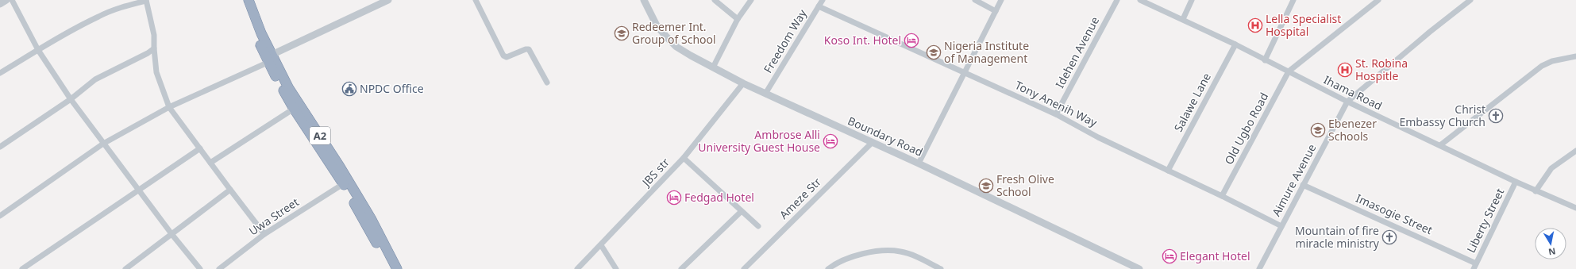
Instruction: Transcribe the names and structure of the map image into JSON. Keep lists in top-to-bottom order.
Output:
{
  "streets": {
    "highway": ["A2"],
    "street": [
      "Freedom Way",
      "Idehen Avenue",
      "Ihama Road",
      "Salawe Lane",
      "Tony Anenih Way",
      "Old Ugbo Road",
      "Boundary Road",
      "JBS str",
      "Aimure Avenue",
      "Ameze Str",
      "Imasogie Street",
      "Uwa Street",
      "Liberty Street"
    ]
  },
  "crossings": [
    ["Freedom Way", "Tony Anenih Way"],
    ["Freedom Way", "Boundary Road"],
    ["Idehen Avenue", "Tony Anenih Way"],
    ["Ihama Road", "Salawe Lane"],
    ["Ihama Road", "Old Ugbo Road"],
    ["Ihama Road", "Aimure Avenue"],
    ["Ihama Road", "Liberty Street"],
    ["Salawe Lane", "Tony Anenih Way"],
    ["Tony Anenih Way", "Old Ugbo Road"],
    ["Tony Anenih Way", "Aimure Avenue"],
    ["A2", "Uwa Street"],
    ["Boundary Road", "JBS str"],
    ["Boundary Road", "Ameze Str"],
    ["Aimure Avenue", "Imasogie Street"],
    ["Imasogie Street", "Liberty Street"]
  ],
  "places": {
    "hospital": ["Lella Specialist Hospital", "St. Robina Hospitle"],
    "school or university": [
      "Redeemer Int. Group of School",
      "Nigeria Institute of Management",
      "Ebenezer Schools",
      "Fresh Olive School"
    ],
    "hotel": [
      "Koso Int. Hotel",
      "Ambrose Alli University Guest House",
      "Fedgad Hotel",
      "Elegant Hotel"
    ],
    "public building": ["NPDC Office"],
    "church": ["Christ Embassy Church", "Mountain of fire miracle ministry"]
  },
  "north": "bottom"
}
